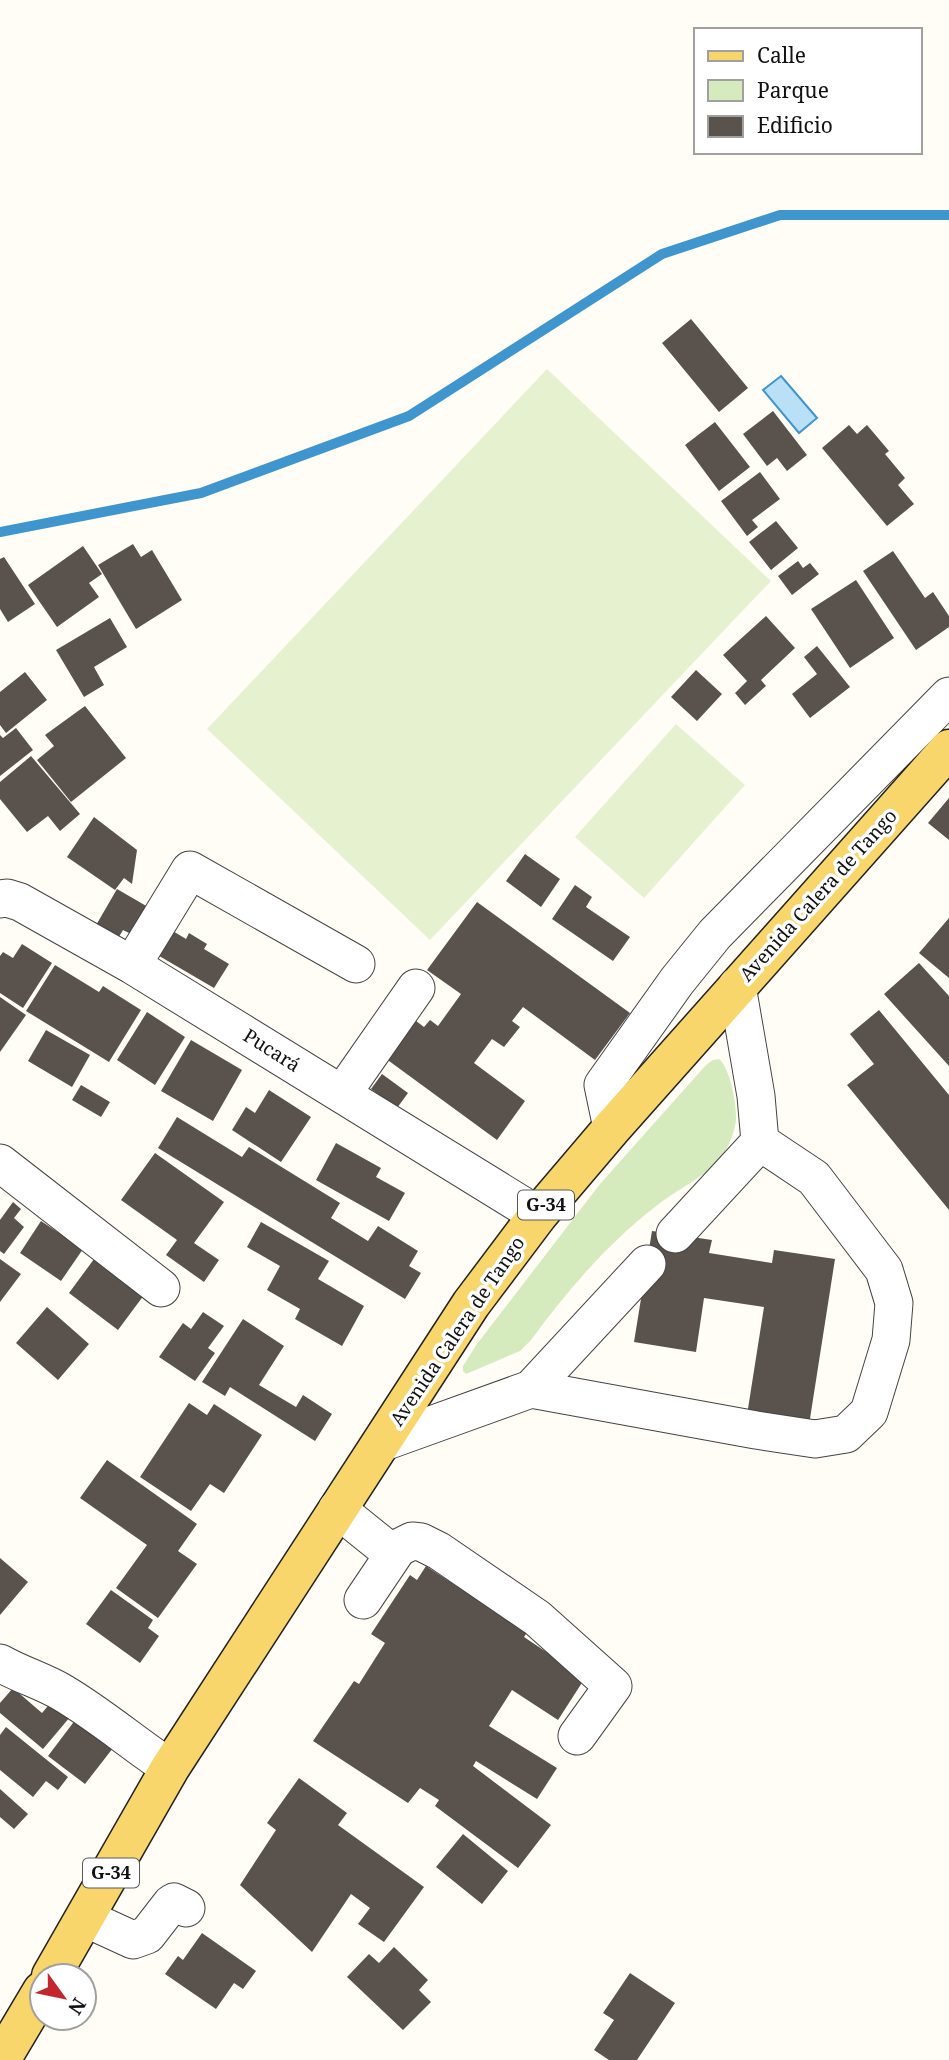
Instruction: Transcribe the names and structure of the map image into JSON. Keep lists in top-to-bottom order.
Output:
{
  "streets": {
    "main road": ["Avenida Calera de Tango", "G-34"],
    "street": ["Pucará"]
  },
  "crossings": [
    ["Avenida Calera de Tango", "Pucará"]
  ],
  "legend": ["Calle", "Parque", "Edificio"],
  "north": "bottom right"
}
